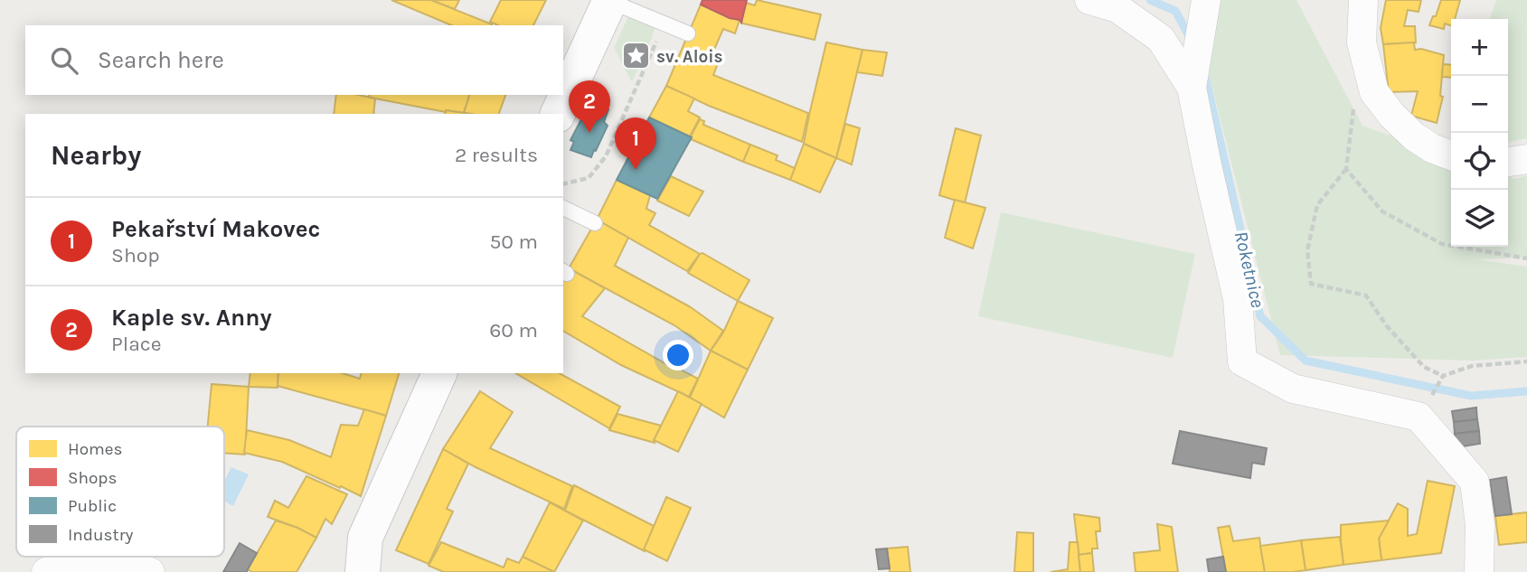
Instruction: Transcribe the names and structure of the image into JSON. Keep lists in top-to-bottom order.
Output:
{
  "water": ["Roketnice"],
  "places": {
    "place": ["sv. Alois"]
  },
  "legend": [
    "Homes",
    "Shops",
    "Public",
    "Industry"
  ],
  "page": {
    "map_buttons": ["+", "−"],
    "search": "Search here",
    "pins": ["2", "1"],
    "heading": ["Nearby", "2 results"],
    "list": [
      {
        "mark": "1",
        "name": "Pekařství Makovec",
        "note": "Shop",
        "value": "50 m"
      },
      {
        "mark": "2",
        "name": "Kaple sv. Anny",
        "note": "Place",
        "value": "60 m"
      }
    ]
  }
}
